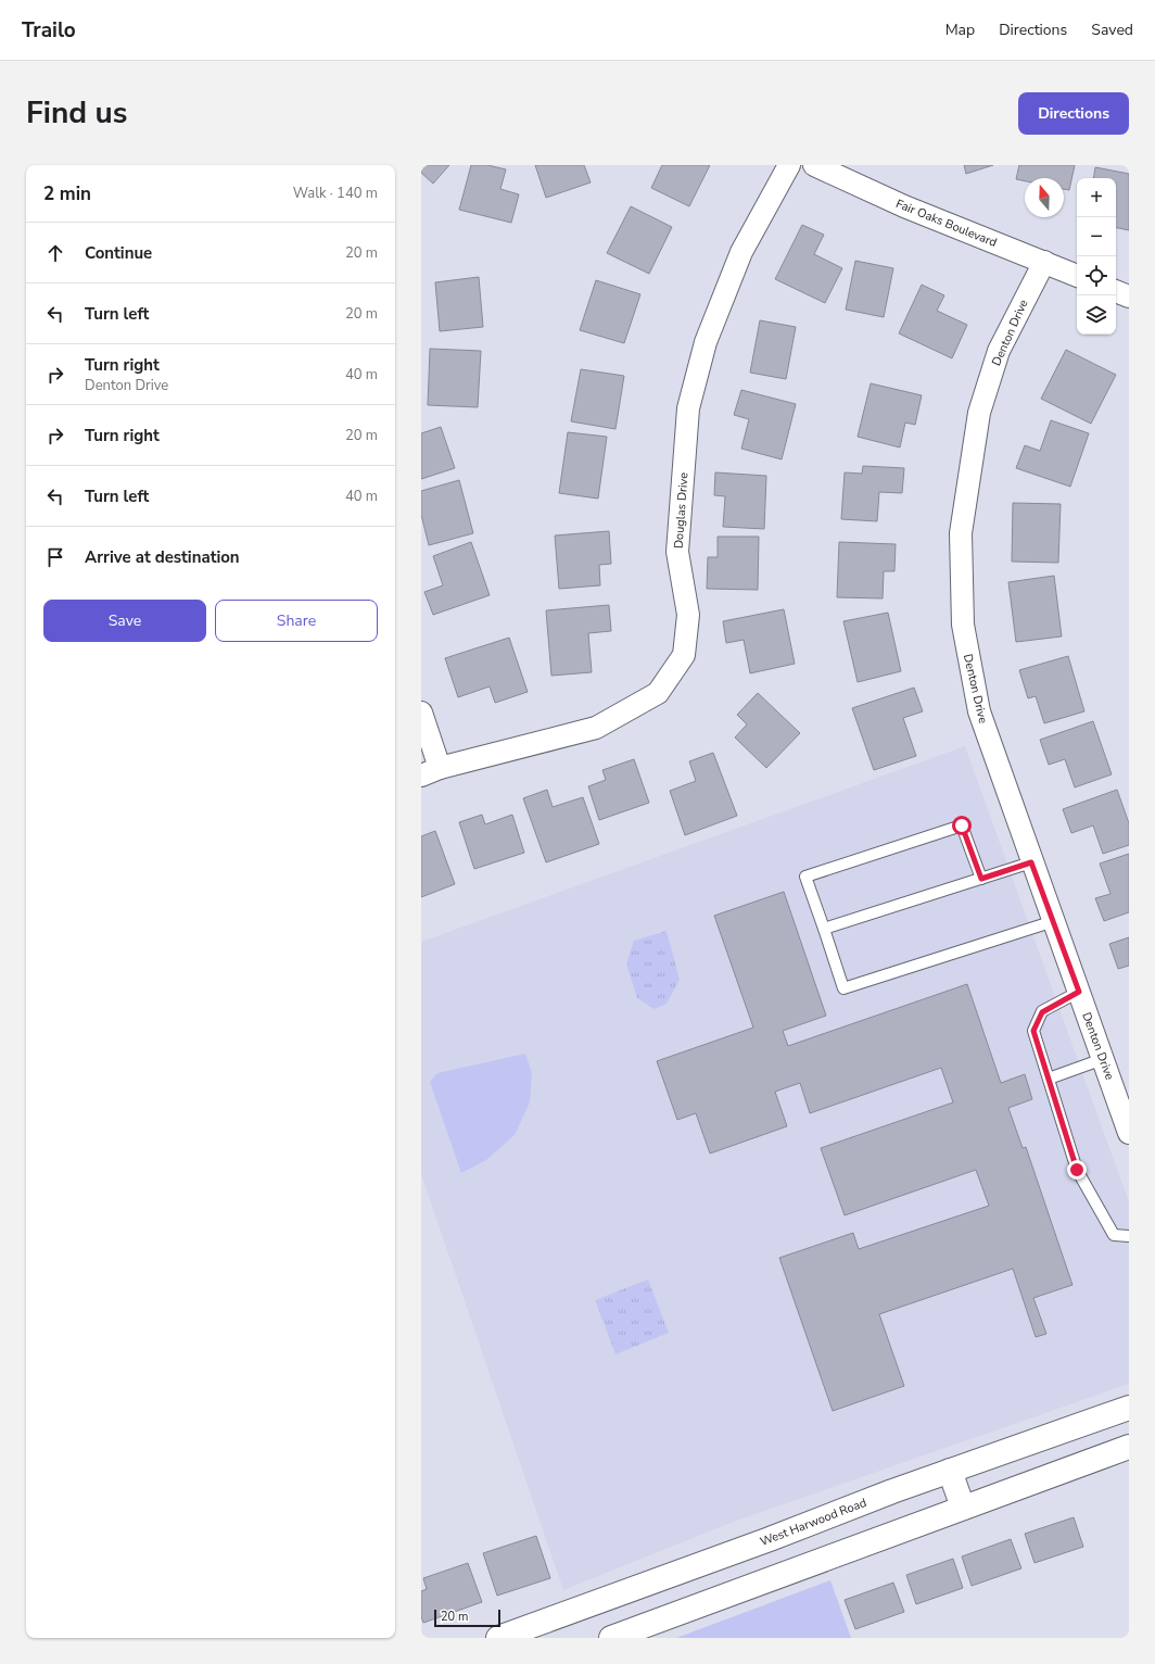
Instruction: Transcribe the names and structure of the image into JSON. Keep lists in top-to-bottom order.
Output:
{
  "streets": {
    "main road": ["West Harwood Road"],
    "street": ["Fair Oaks Boulevard", "Denton Drive", "Douglas Drive"]
  },
  "crossings": [
    ["Fair Oaks Boulevard", "Denton Drive"]
  ],
  "scale_bar": "20 m",
  "north": "top",
  "page": {
    "header": "Trailo",
    "nav": ["Map", "Directions", "Saved"],
    "title": "Find us",
    "buttons": [
      "Directions",
      ["Save", "Share"]
    ],
    "heading": ["2 min", "Walk · 140 m"],
    "map_buttons": ["+", "−"],
    "list": [
      ["Continue", "20 m"],
      ["Turn left", "20 m"],
      ["Turn right", "Denton Drive", "40 m"],
      ["Turn right", "20 m"],
      ["Turn left", "40 m"],
      "Arrive at destination"
    ],
    "scale": "20 m"
  }
}
